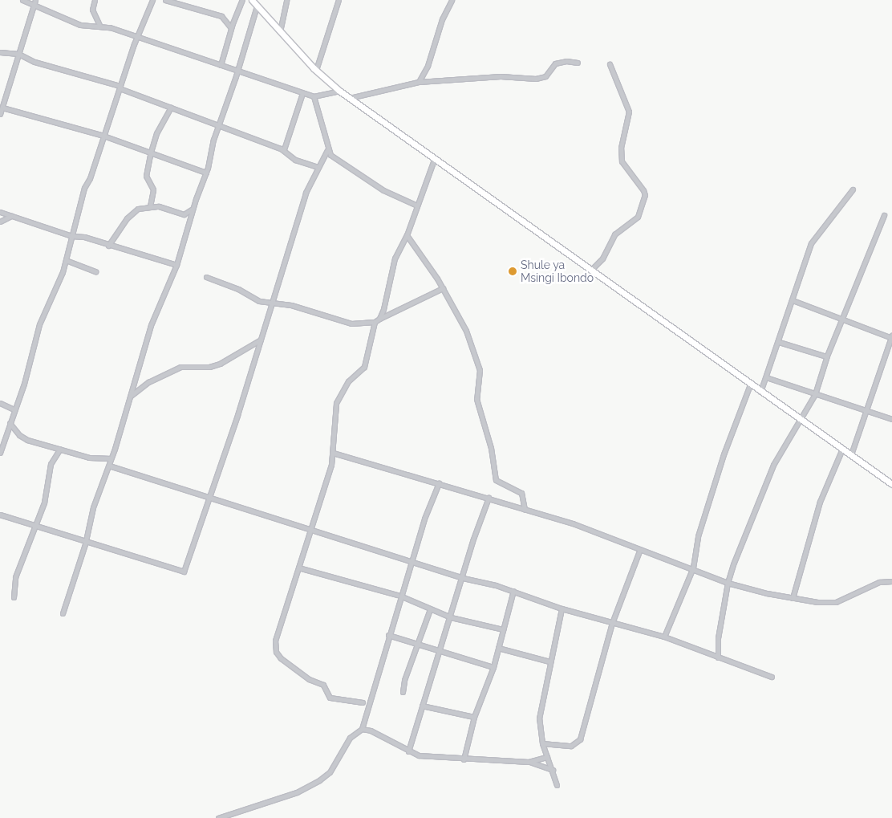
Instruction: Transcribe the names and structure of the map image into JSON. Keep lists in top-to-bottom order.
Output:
{
  "places": ["Shule ya Msingi Ibondo"]
}
